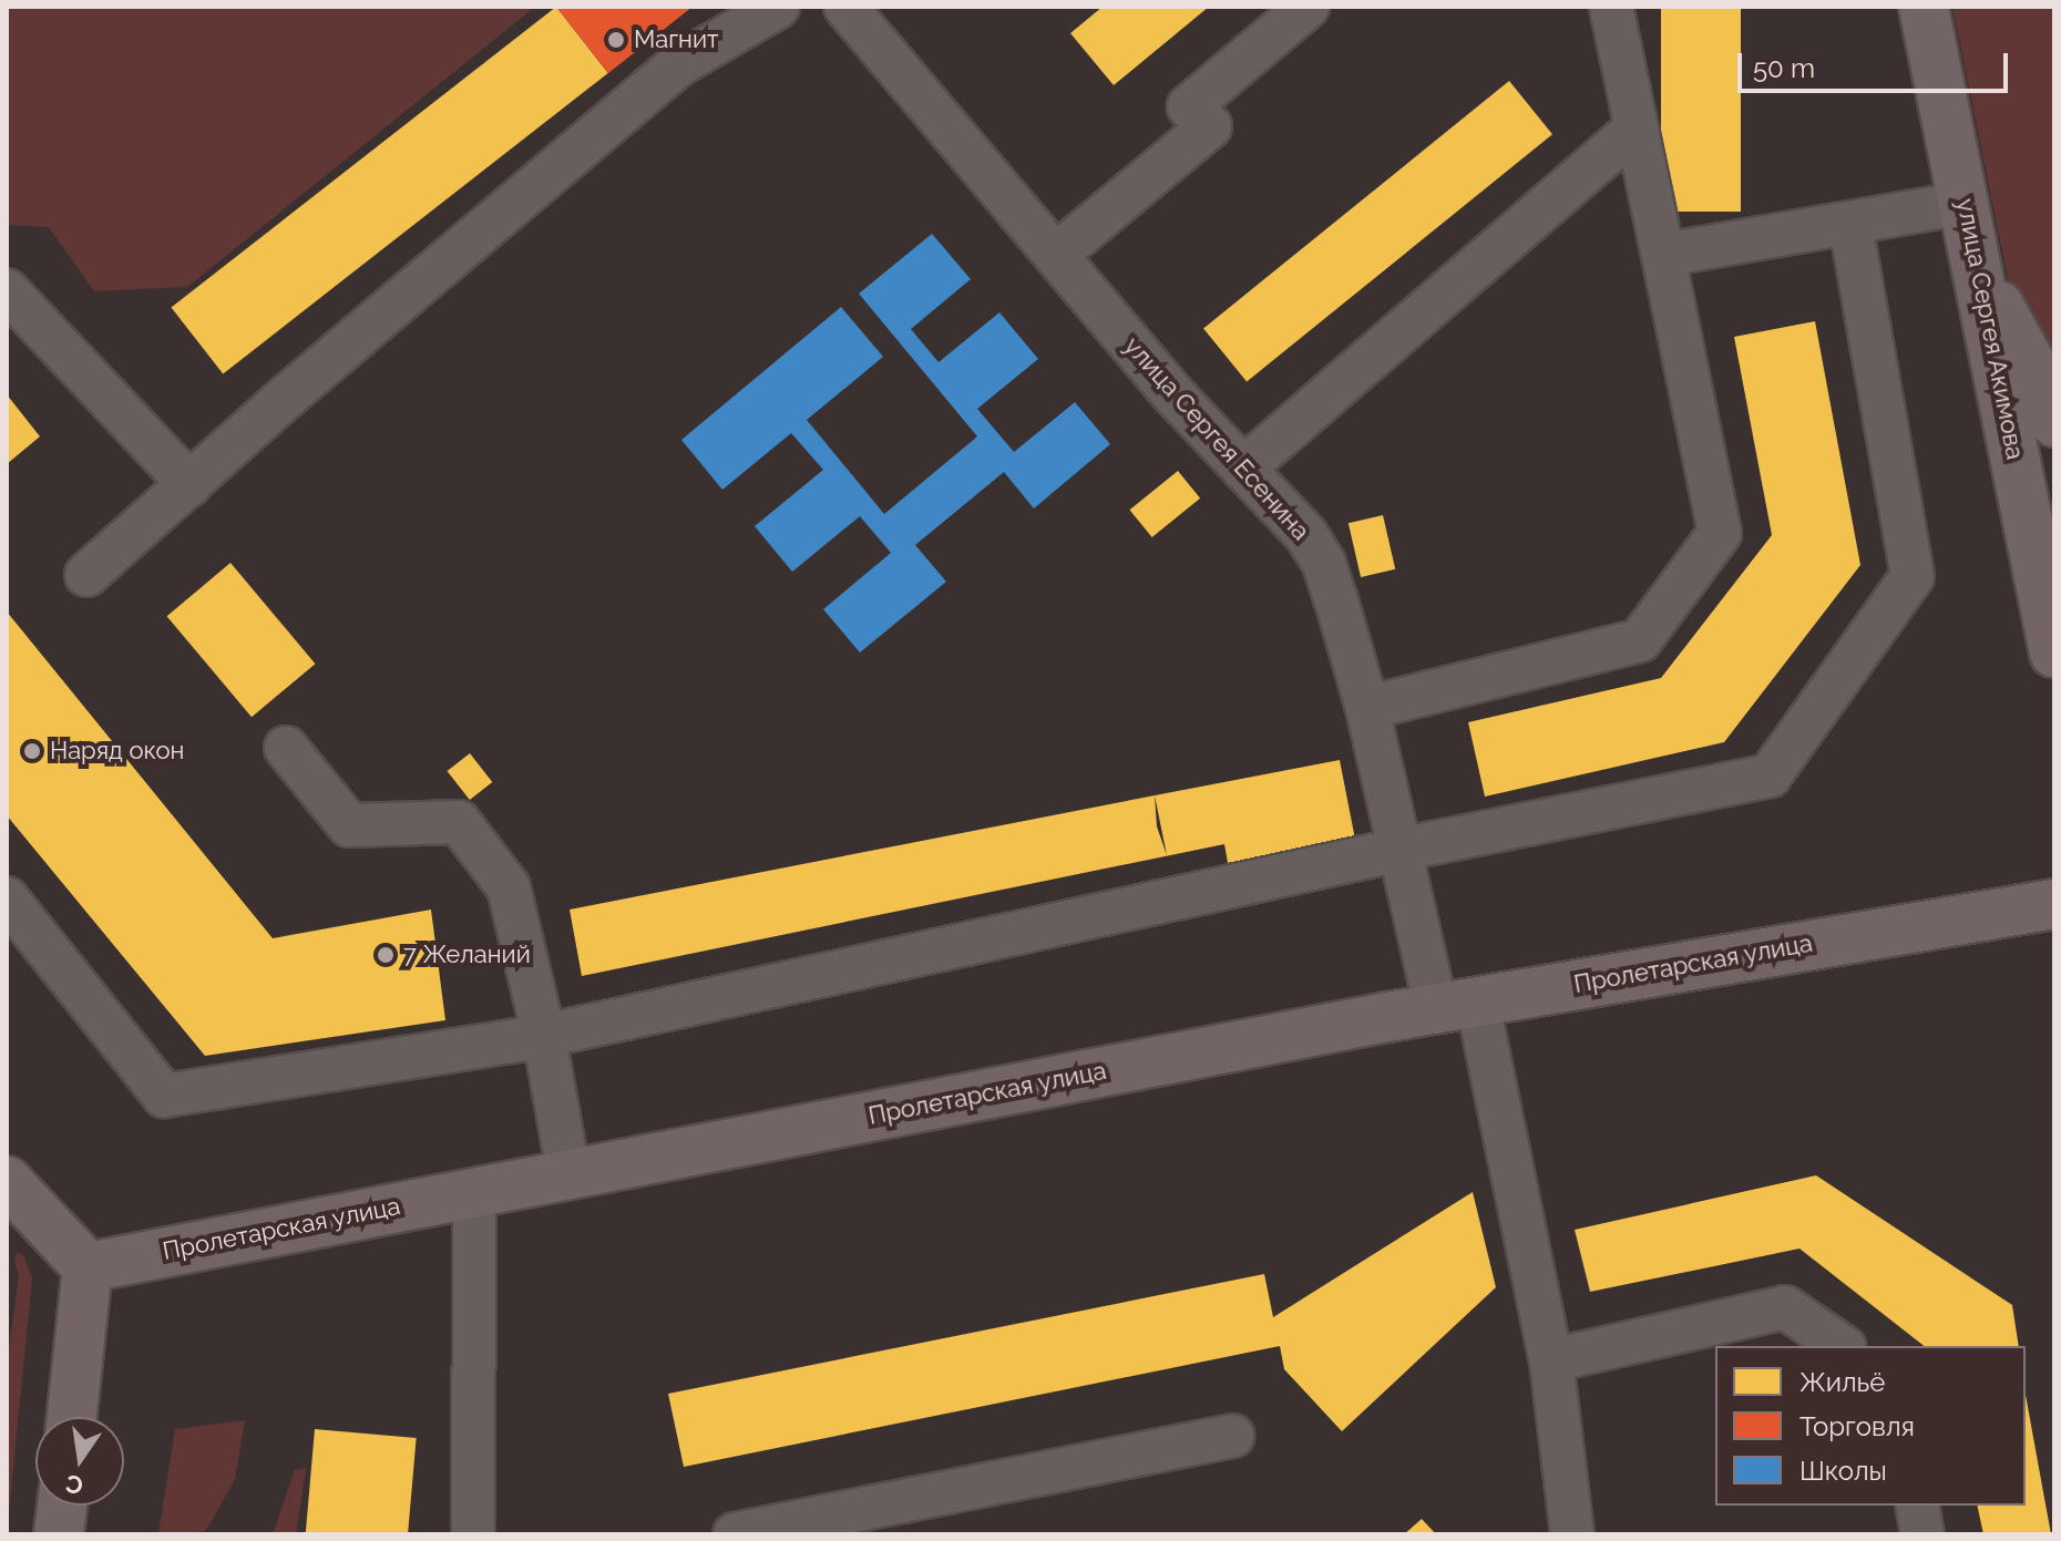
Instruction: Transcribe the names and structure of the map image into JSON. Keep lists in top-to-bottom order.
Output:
{
  "streets": {
    "main road": ["улица Сергея Акимова", "Пролетарская улица"],
    "lane": ["улица Сергея Есенина"]
  },
  "crossings": [
    ["улица Сергея Есенина", "Пролетарская улица"]
  ],
  "places": ["Магнит", "Наряд окон", "7 Желаний"],
  "legend": ["Жильё", "Торговля", "Школы"],
  "scale_bar": "50 m",
  "north": "bottom"
}
